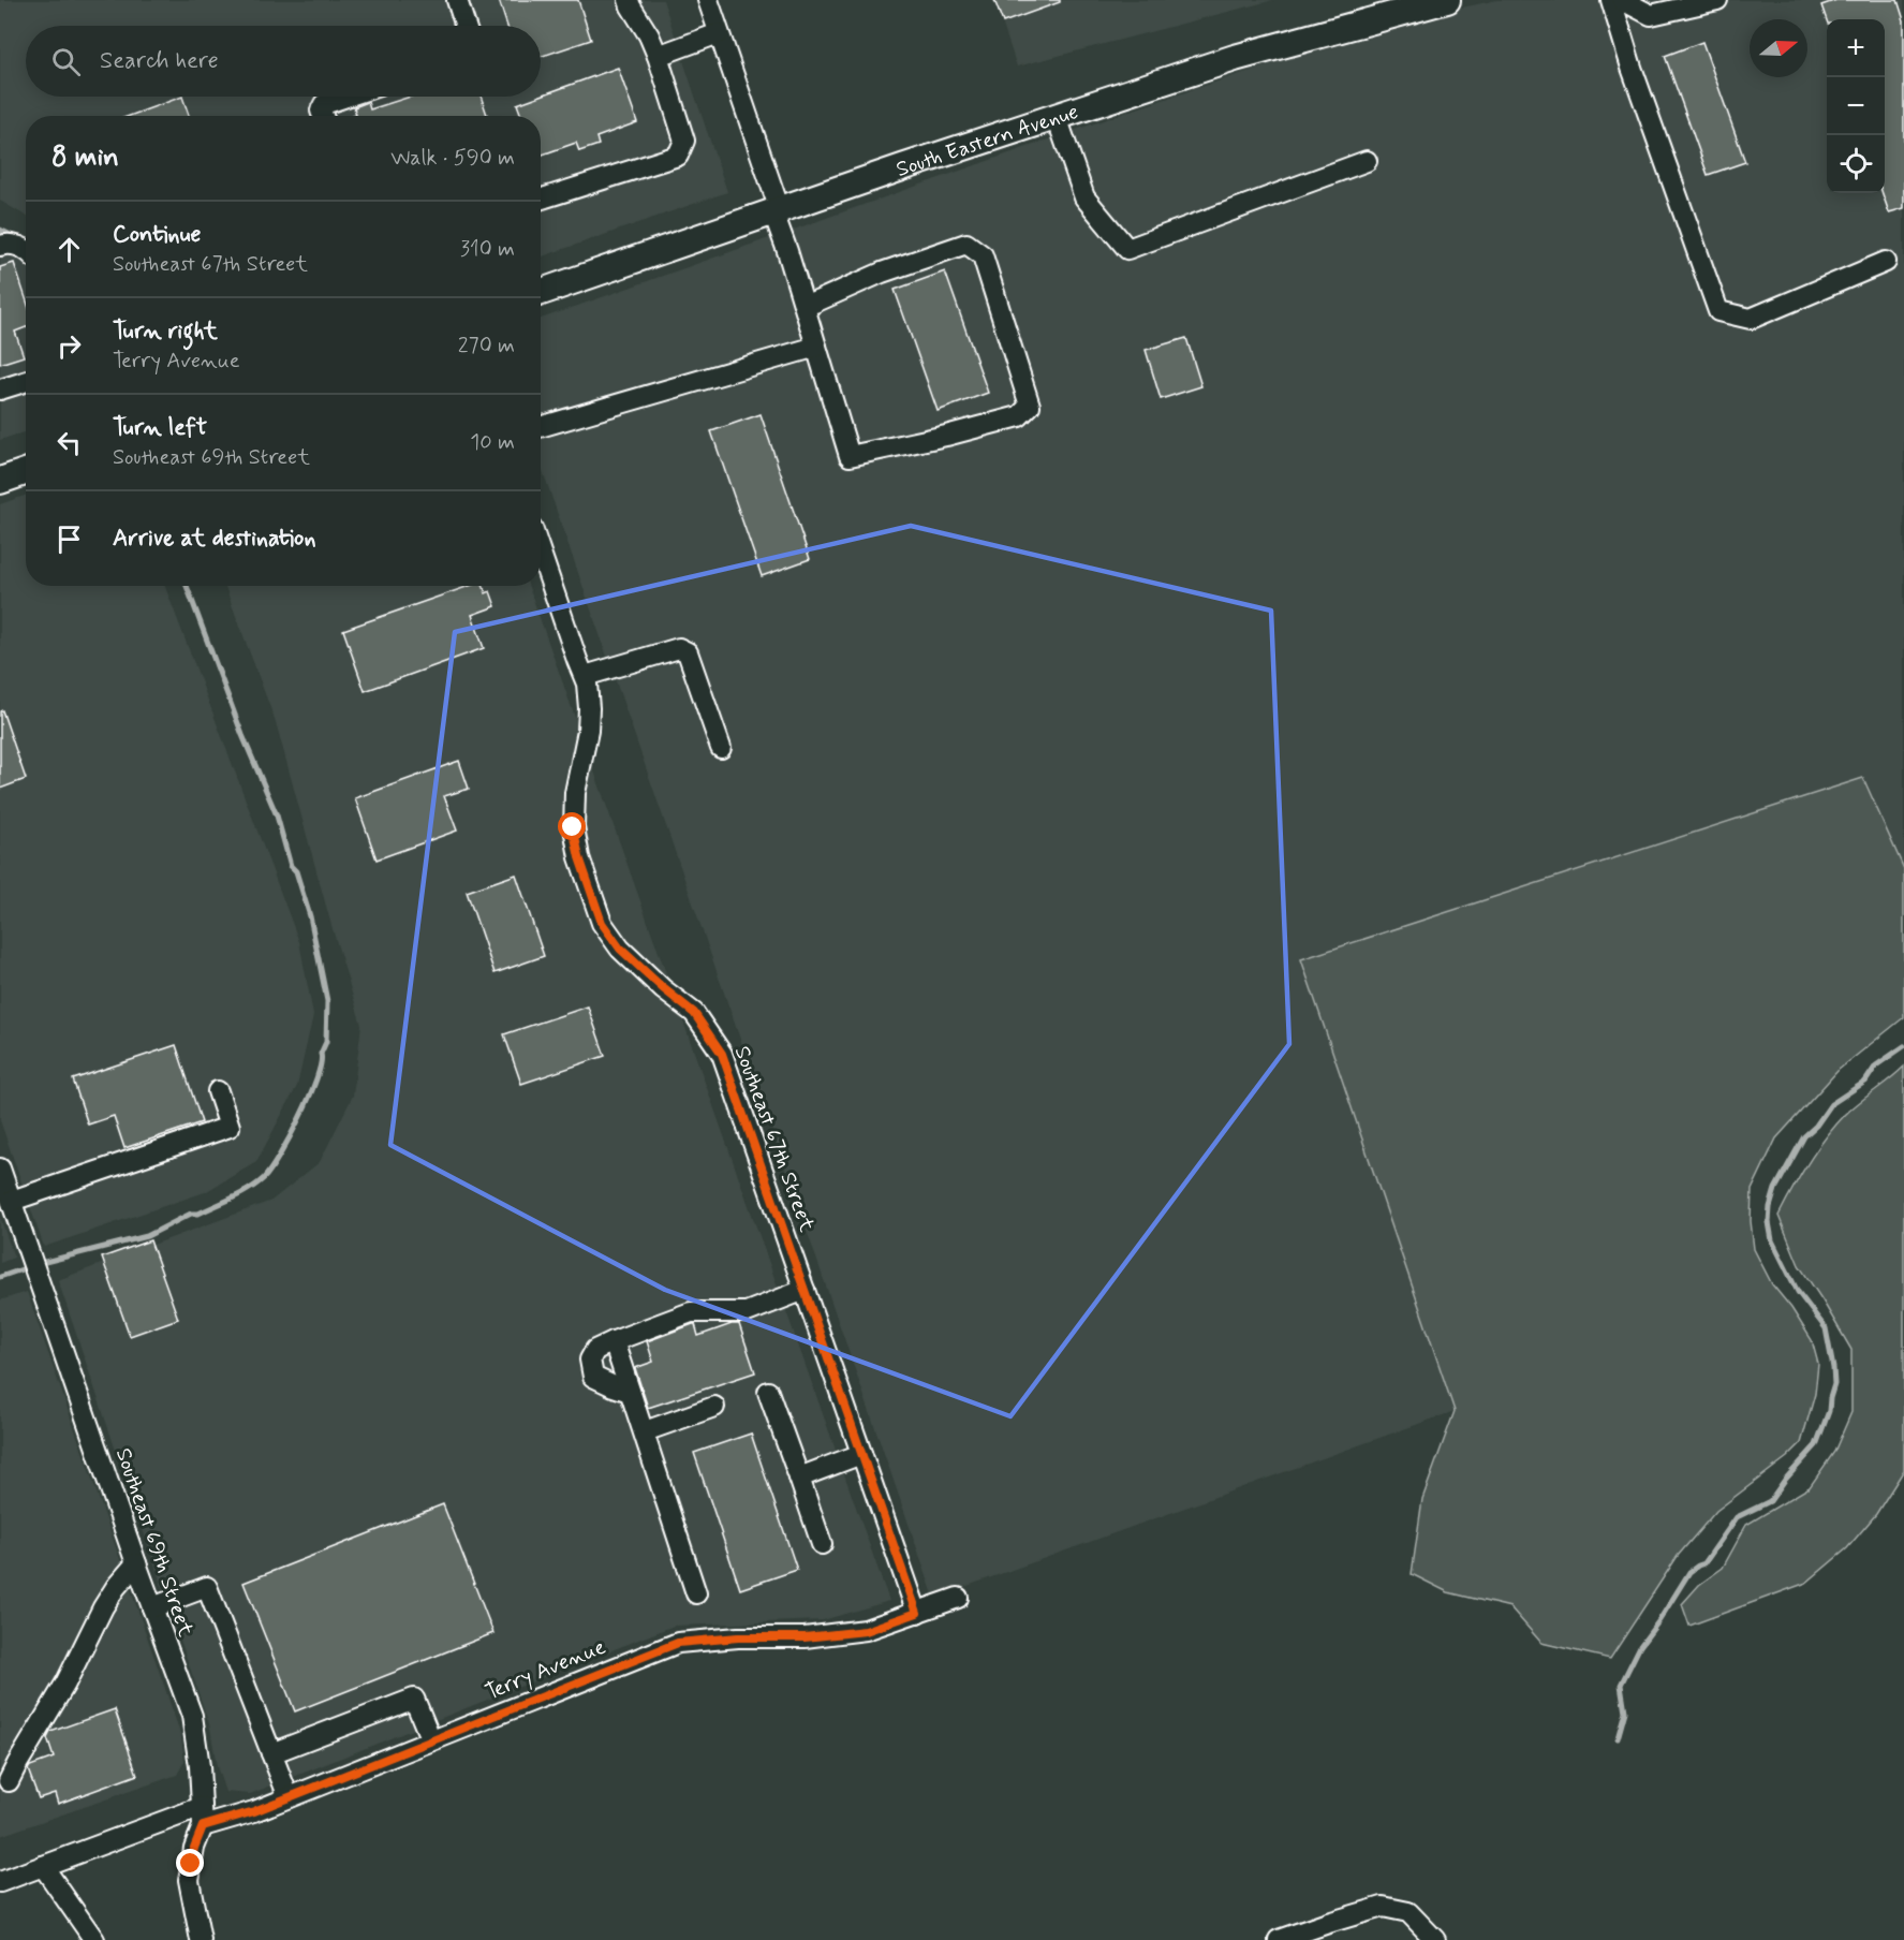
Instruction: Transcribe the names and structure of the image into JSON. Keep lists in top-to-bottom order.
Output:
{
  "streets": {
    "main road": ["South Eastern Avenue"],
    "street": ["Southeast 67th Street", "Southeast 69th Street", "Terry Avenue"]
  },
  "crossings": [
    ["Southeast 67th Street", "Terry Avenue"],
    ["Southeast 69th Street", "Terry Avenue"]
  ],
  "north": "right",
  "page": {
    "map_buttons": ["+", "−"],
    "search": "Search here",
    "heading": ["8 min", "Walk · 590 m"],
    "list": [
      ["Continue", "Southeast 67th Street", "310 m"],
      ["Turn right", "Terry Avenue", "270 m"],
      ["Turn left", "Southeast 69th Street", "10 m"],
      "Arrive at destination"
    ]
  }
}
